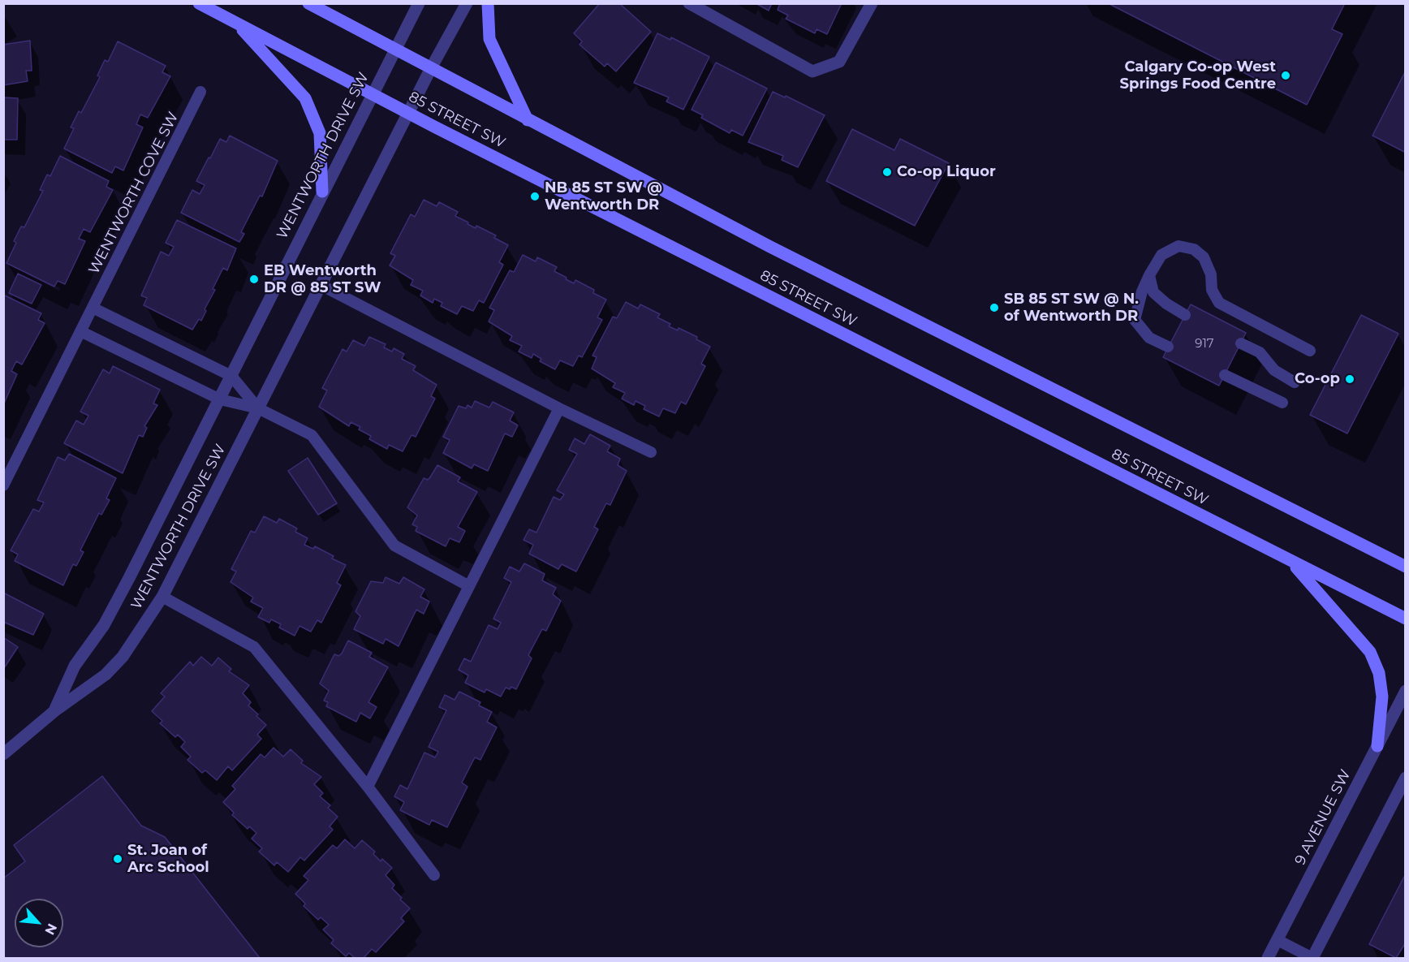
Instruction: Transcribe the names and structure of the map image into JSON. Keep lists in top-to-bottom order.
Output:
{
  "streets": {
    "main road": ["85 STREET SW"],
    "street": ["WENTWORTH DRIVE SW", "9 AVENUE SW"],
    "lane": ["WENTWORTH COVE SW"]
  },
  "crossings": [
    ["85 STREET SW", "WENTWORTH DRIVE SW"]
  ],
  "places": [
    "Calgary Co-op West Springs Food Centre",
    "Co-op Liquor",
    "NB 85 ST SW @ Wentworth DR",
    "EB Wentworth DR @ 85 ST SW",
    "SB 85 ST SW @ N. of Wentworth DR",
    "Co-op",
    "St. Joan of Arc School"
  ],
  "house_numbers": ["917"],
  "north": "bottom right"
}
